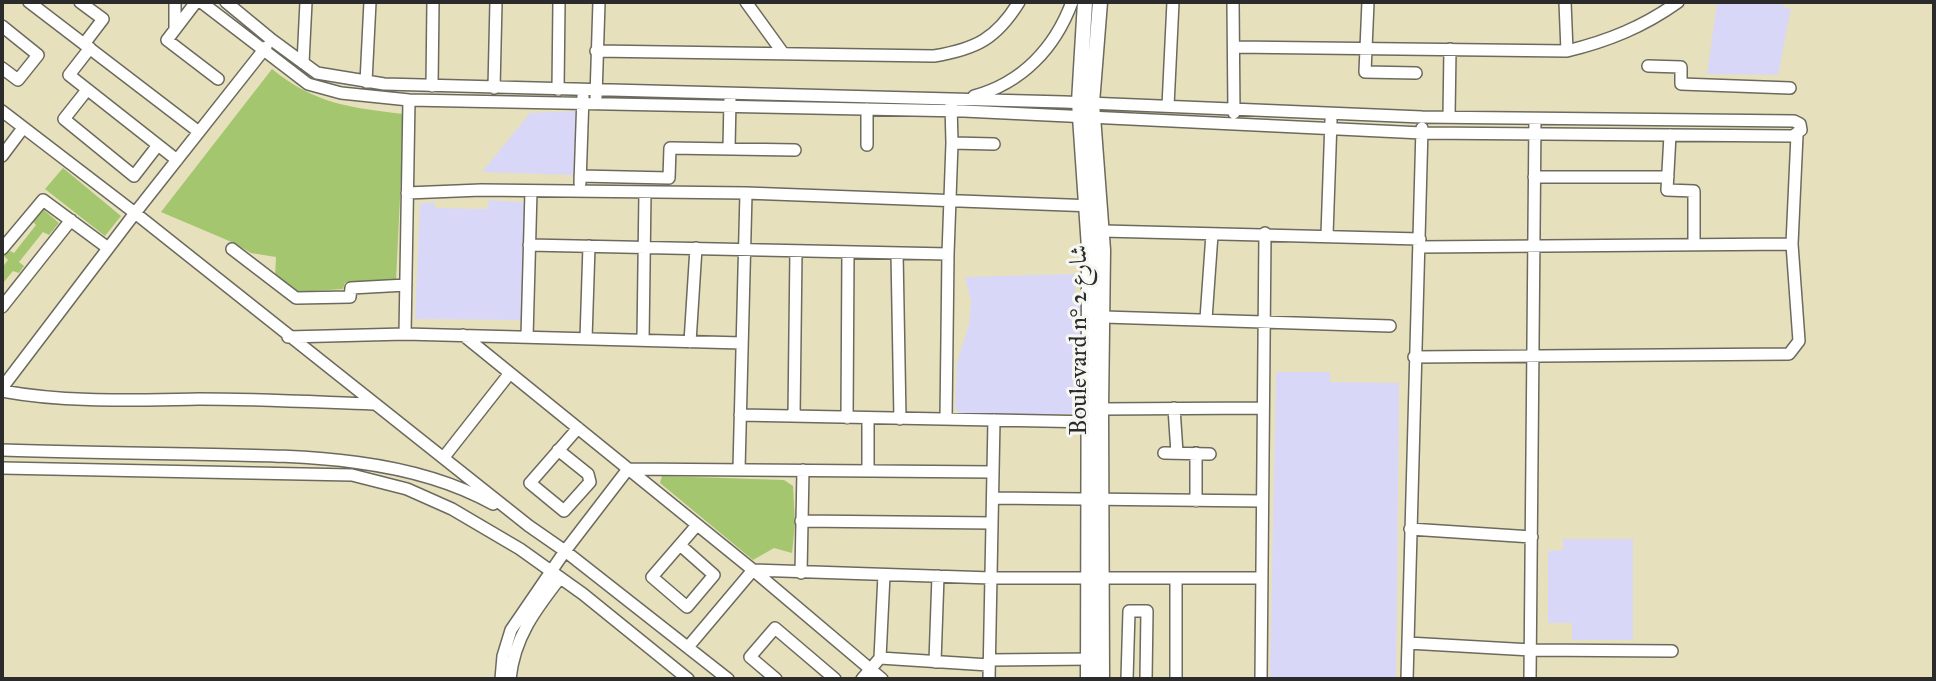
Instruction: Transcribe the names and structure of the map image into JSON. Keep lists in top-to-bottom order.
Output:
{
  "streets": {
    "main road": ["Boulevard n° شارع 2"]
  }
}
